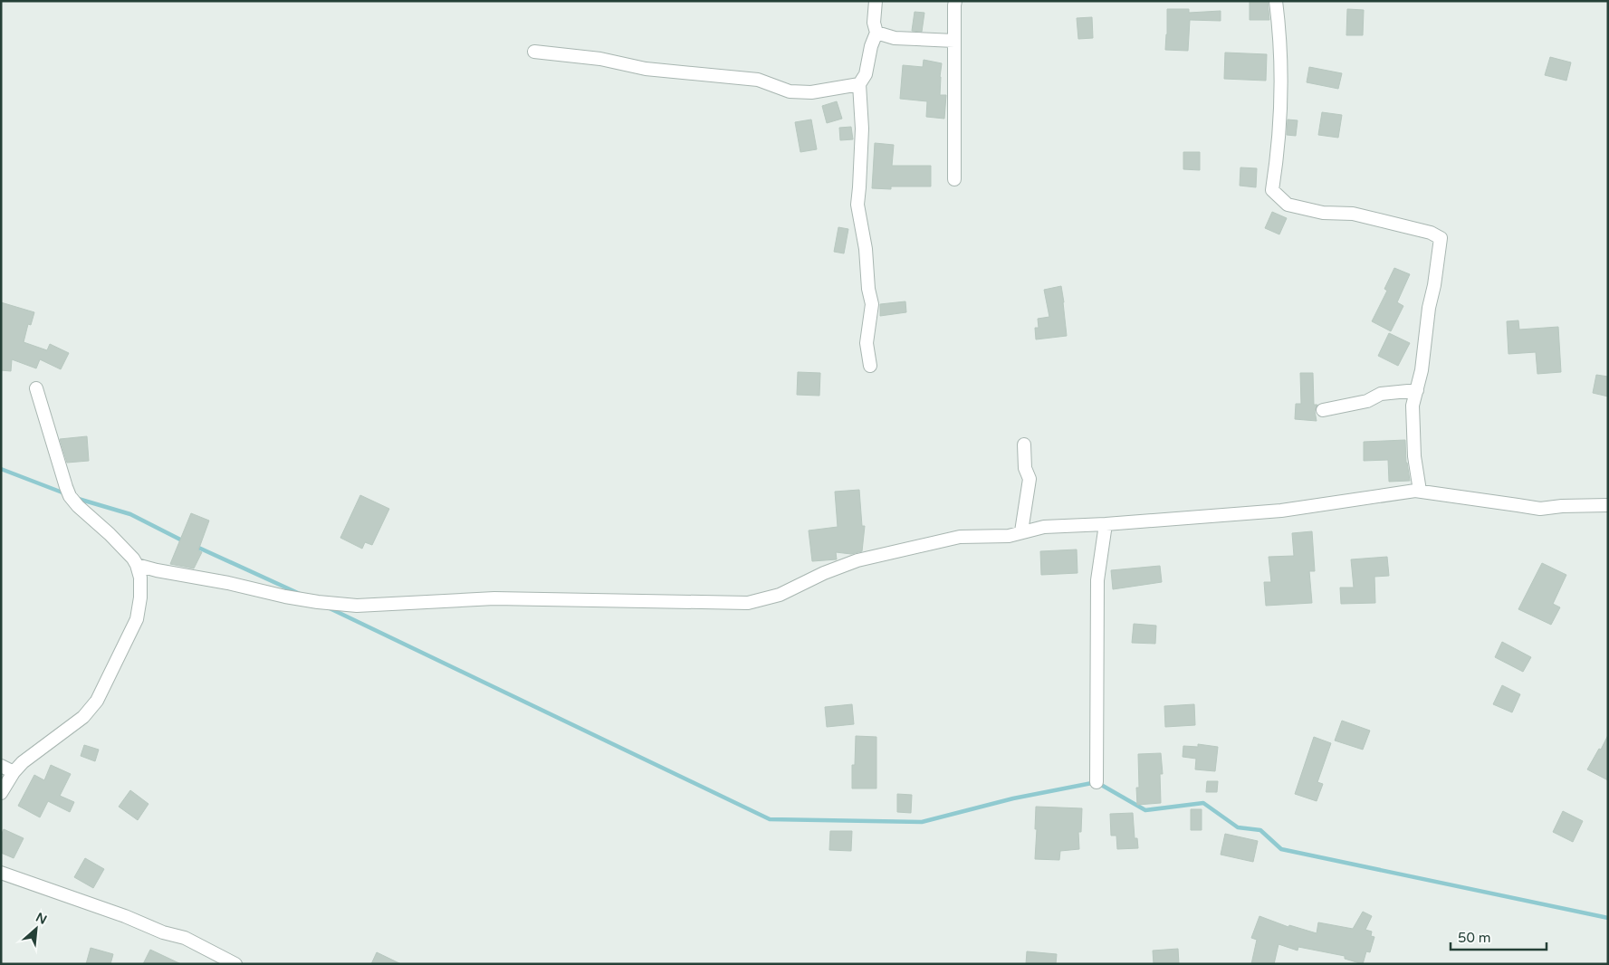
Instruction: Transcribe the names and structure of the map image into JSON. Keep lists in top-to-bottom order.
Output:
{
  "scale_bar": "50 m",
  "north": "top right"
}
